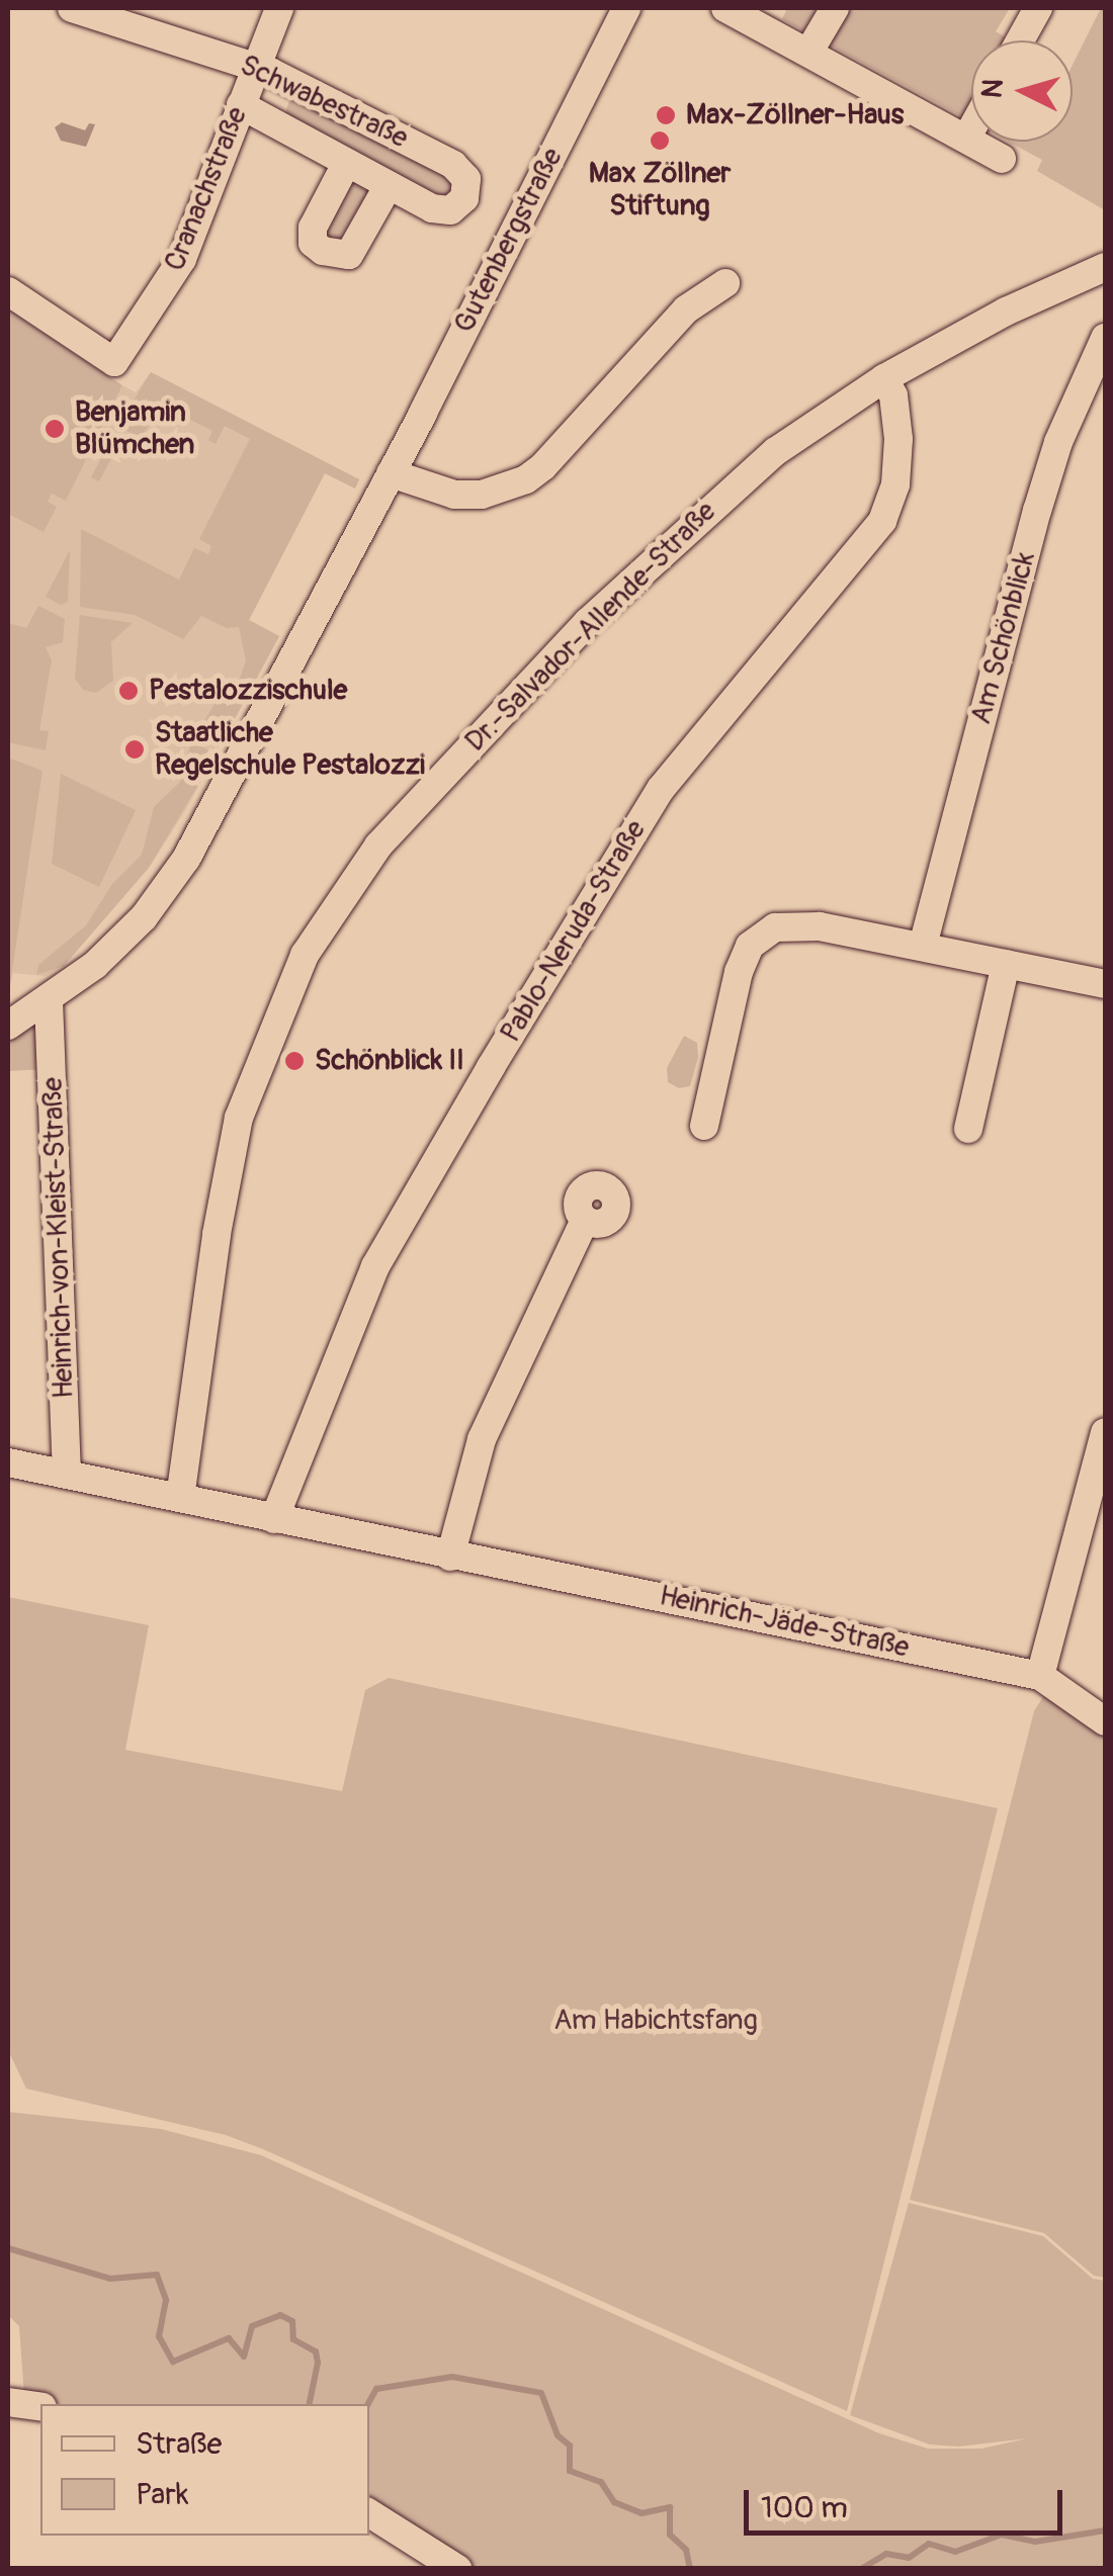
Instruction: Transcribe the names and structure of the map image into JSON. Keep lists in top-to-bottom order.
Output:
{
  "streets": {
    "street": [
      "Schwabestraße",
      "Cranachstraße",
      "Gutenbergstraße",
      "Dr.-Salvador-Allende-Straße",
      "Am Schönblick",
      "Pablo-Neruda-Straße",
      "Heinrich-von-Kleist-Straße",
      "Heinrich-Jäde-Straße"
    ]
  },
  "crossings": [
    ["Schwabestraße", "Cranachstraße"],
    ["Gutenbergstraße", "Heinrich-von-Kleist-Straße"],
    ["Dr.-Salvador-Allende-Straße", "Pablo-Neruda-Straße"],
    ["Dr.-Salvador-Allende-Straße", "Heinrich-Jäde-Straße"],
    ["Pablo-Neruda-Straße", "Heinrich-Jäde-Straße"],
    ["Heinrich-von-Kleist-Straße", "Heinrich-Jäde-Straße"]
  ],
  "parks": ["Am Habichtsfang"],
  "places": [
    "Max-Zöllner-Haus",
    "Max Zöllner Stiftung",
    "Benjamin Blümchen",
    "Pestalozzischule",
    "Staatliche Regelschule Pestalozzi",
    "Schönblick II"
  ],
  "legend": ["Straße", "Park"],
  "scale_bar": "100 m",
  "north": "left"
}
